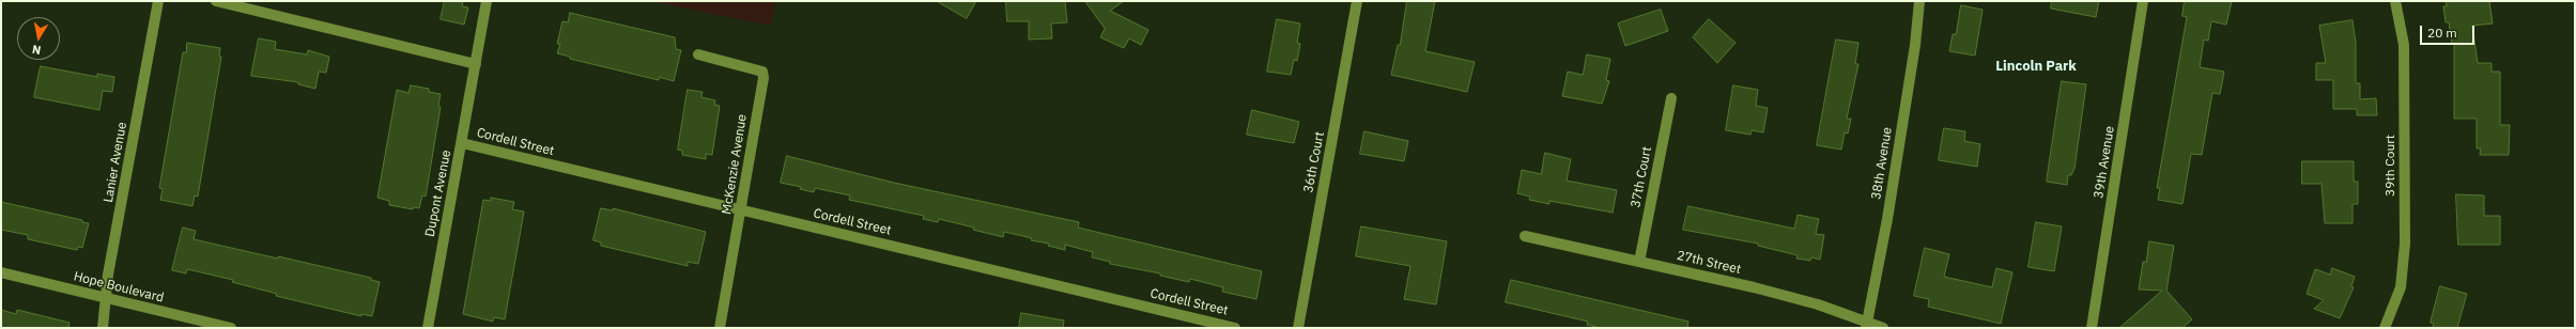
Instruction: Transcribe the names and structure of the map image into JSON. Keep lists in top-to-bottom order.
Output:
{
  "streets": {
    "street": [
      "Cordell Street",
      "Lanier Avenue",
      "36th Court",
      "39th Avenue",
      "38th Avenue",
      "McKenzie Avenue",
      "39th Court",
      "37th Court",
      "Dupont Avenue",
      "27th Street",
      "Hope Boulevard"
    ]
  },
  "crossings": [
    ["Cordell Street", "McKenzie Avenue"],
    ["Cordell Street", "Dupont Avenue"],
    ["Lanier Avenue", "Hope Boulevard"],
    ["38th Avenue", "27th Street"],
    ["37th Court", "27th Street"]
  ],
  "districts": ["Lincoln Park"],
  "scale_bar": "20 m",
  "north": "bottom"
}
